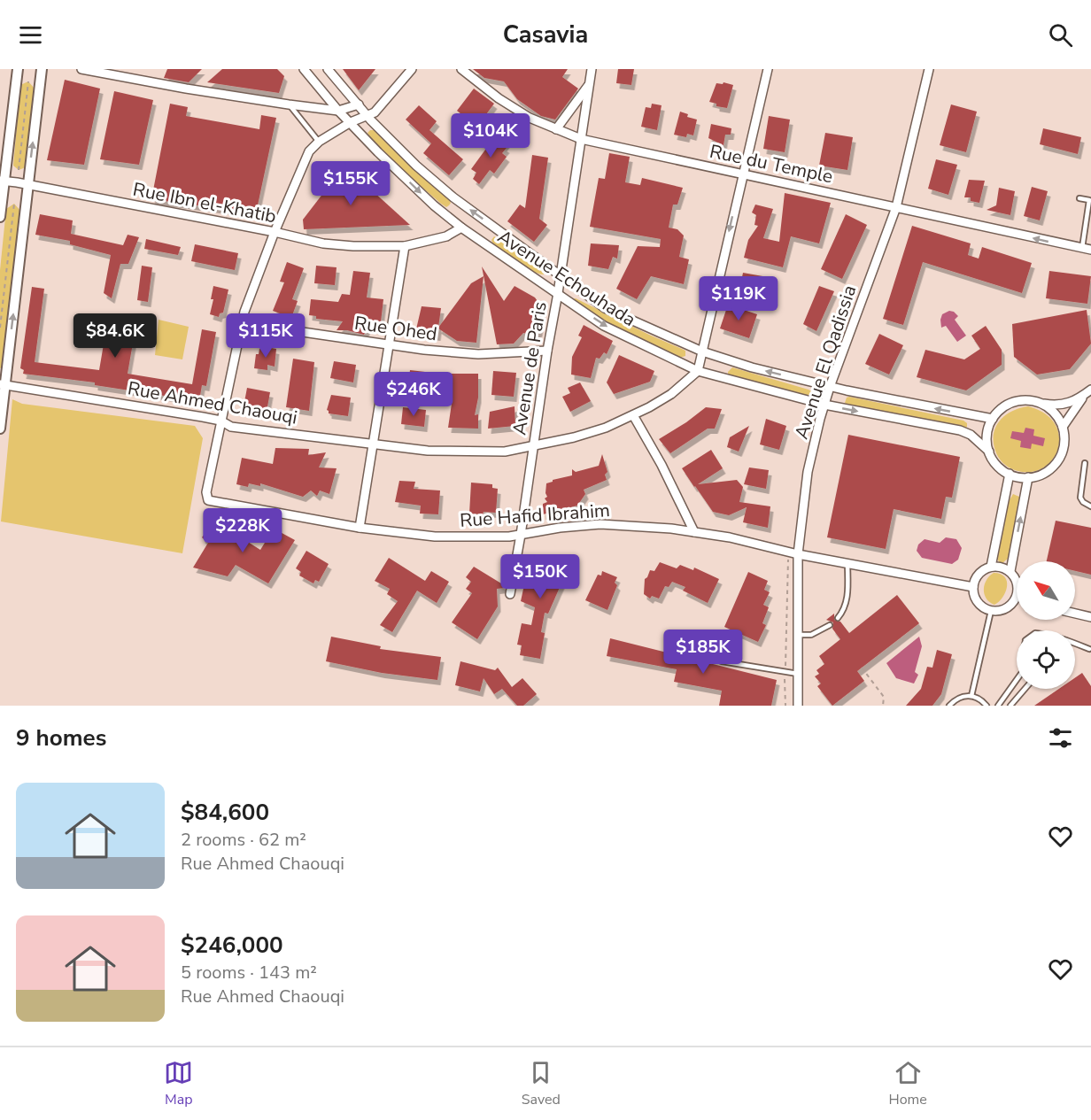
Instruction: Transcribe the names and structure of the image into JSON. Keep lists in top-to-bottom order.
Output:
{
  "streets": {
    "street": [
      "Rue du Temple",
      "Rue Ibn el-Khatib",
      "Avenue Echouhada",
      "Rue Ohed",
      "Avenue El Qadissia",
      "Avenue de Paris",
      "Rue Ahmed Chaouqi",
      "Rue Hafid Ibrahim"
    ]
  },
  "crossings": [
    ["Rue du Temple", "Avenue El Qadissia"],
    ["Rue du Temple", "Avenue de Paris"],
    ["Rue Ibn el-Khatib", "Avenue Echouhada"],
    ["Avenue Echouhada", "Avenue El Qadissia"],
    ["Avenue Echouhada", "Avenue de Paris"],
    ["Avenue Echouhada", "Rue Ahmed Chaouqi"],
    ["Rue Ohed", "Avenue de Paris"],
    ["Avenue El Qadissia", "Rue Hafid Ibrahim"],
    ["Avenue de Paris", "Rue Ahmed Chaouqi"],
    ["Avenue de Paris", "Rue Hafid Ibrahim"],
    ["Rue Ahmed Chaouqi", "Rue Hafid Ibrahim"]
  ],
  "north": "top left",
  "page": {
    "header": "Casavia",
    "price": [
      "$104K",
      "$155K",
      "$119K",
      "$84.6K",
      "$115K",
      "$246K",
      "$228K",
      "$150K",
      "$185K"
    ],
    "heading": "9 homes",
    "list": [
      {
        "name": "$84,600",
        "note": "2 rooms · 62 m² · Rue Ahmed Chaouqi"
      },
      {
        "name": "$246,000",
        "note": "5 rooms · 143 m² · Rue Ahmed Chaouqi"
      }
    ],
    "tabs": ["Map", "Saved", "Home"]
  }
}
